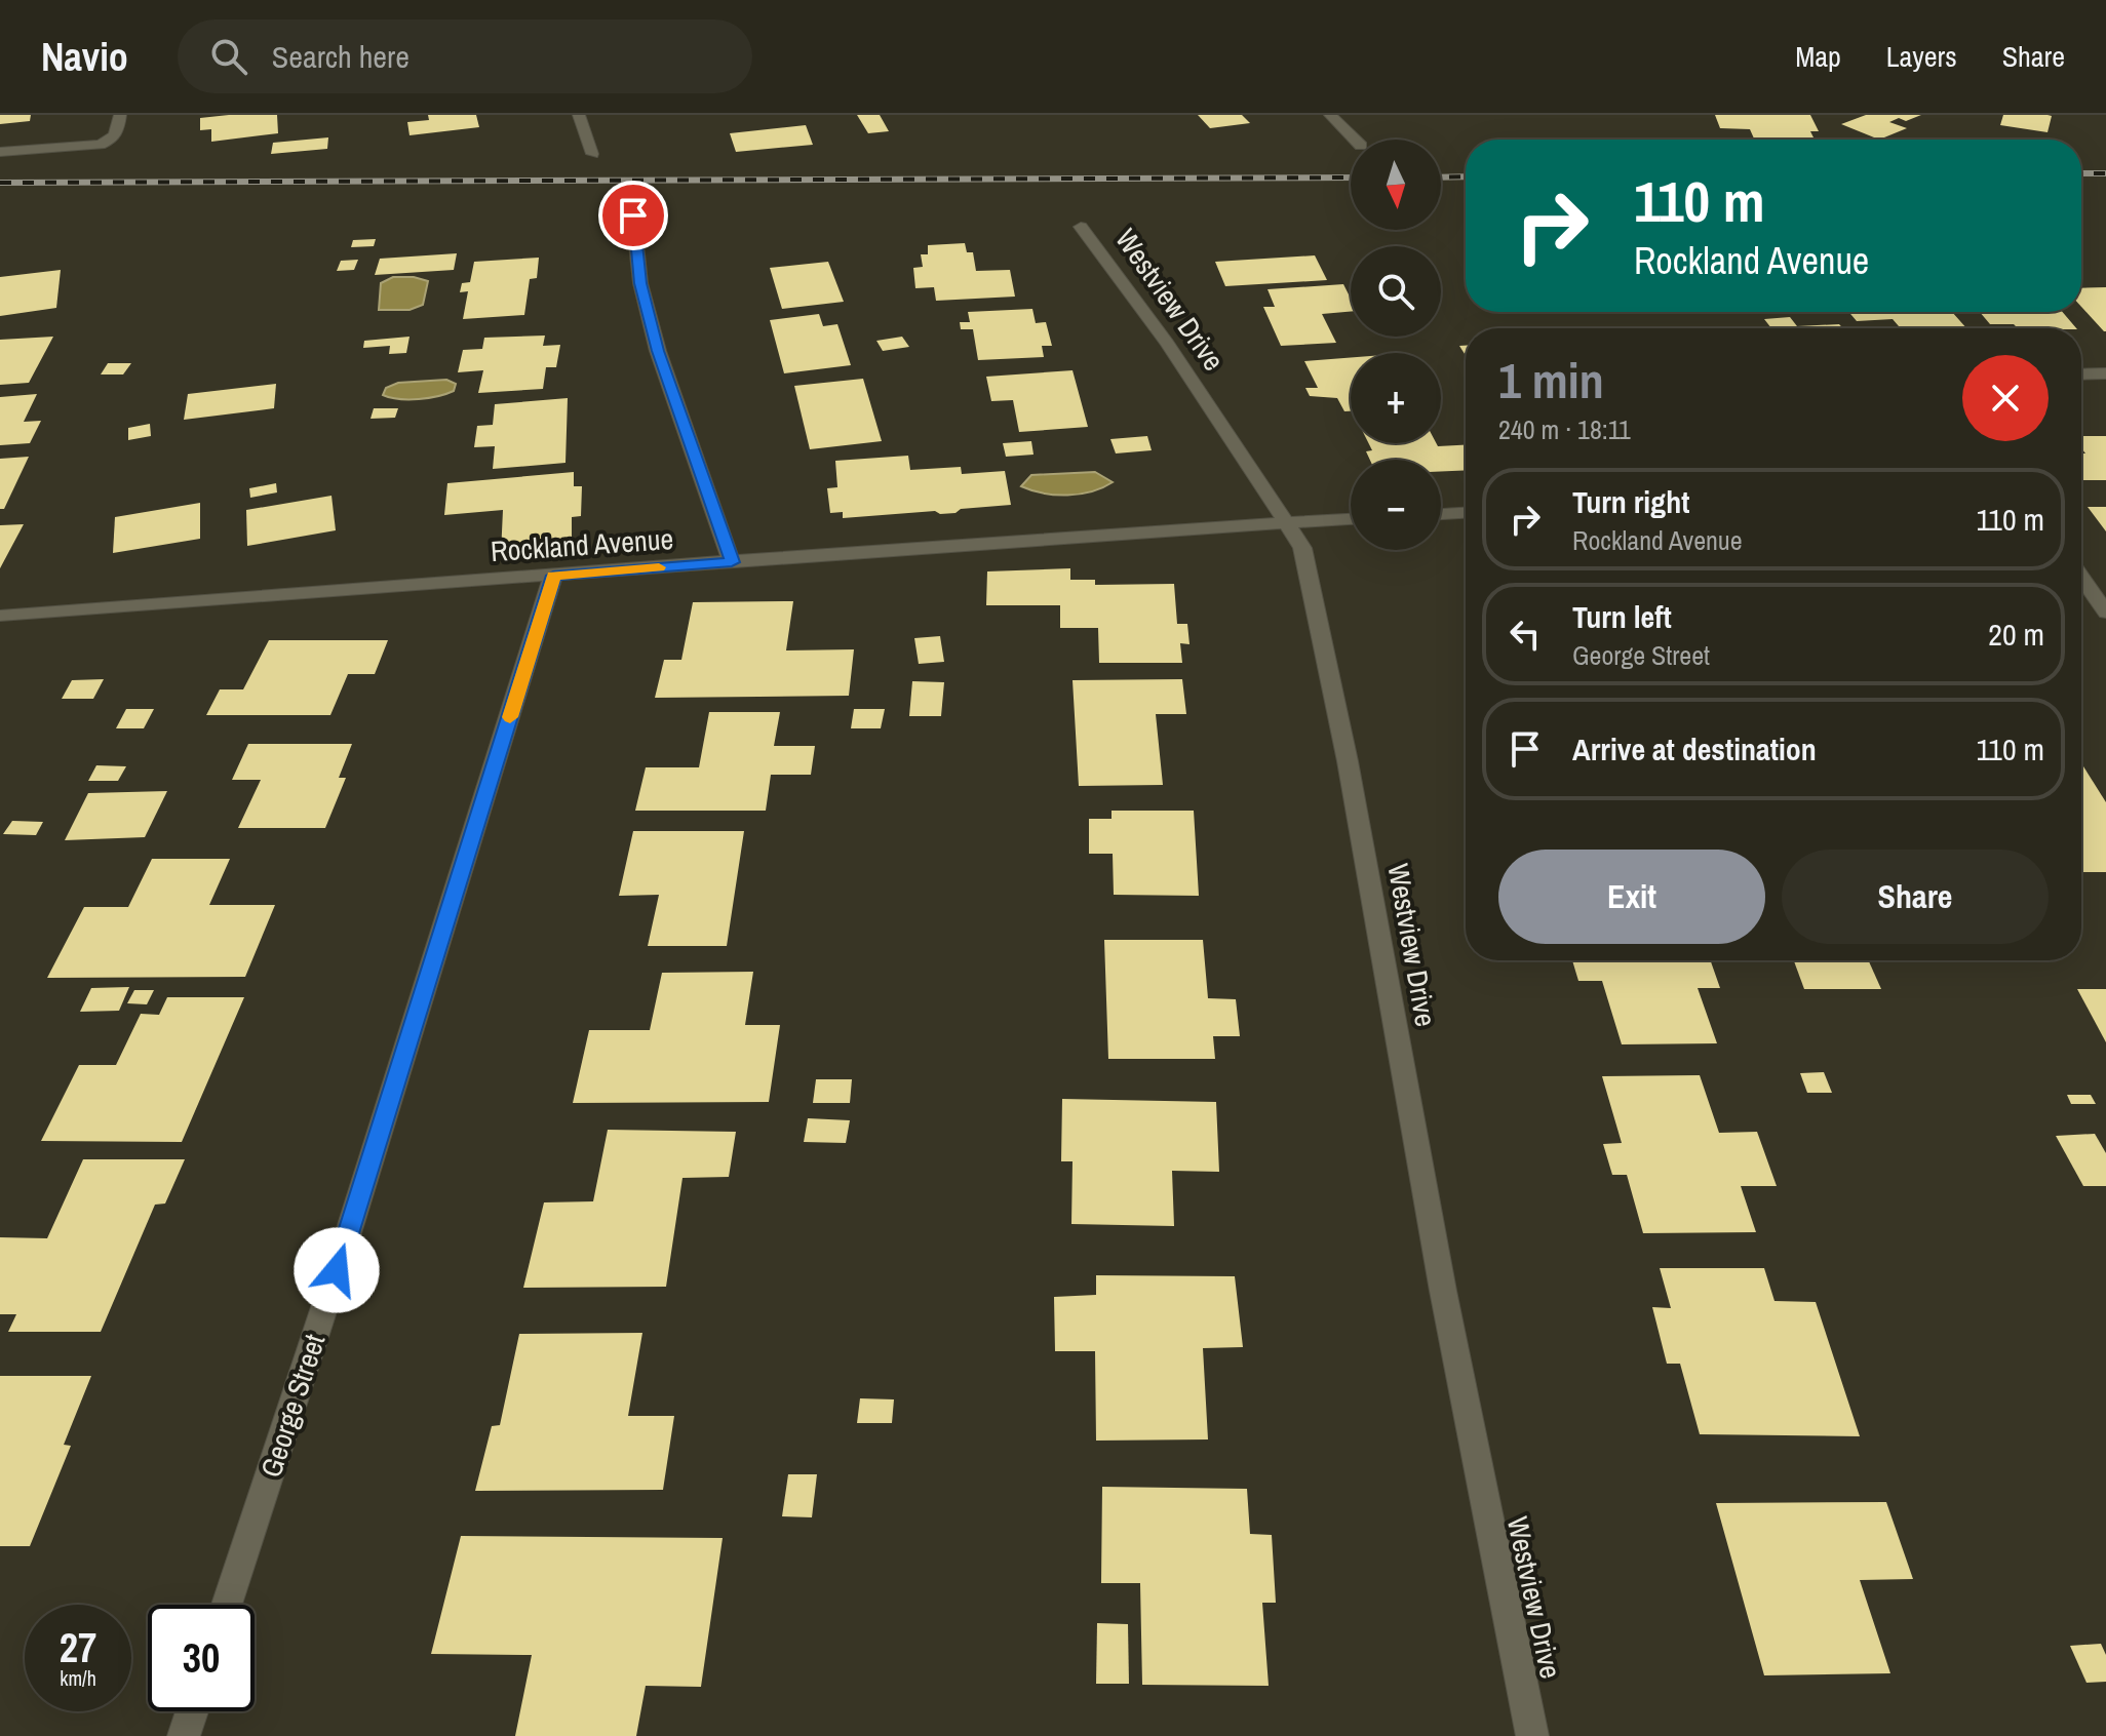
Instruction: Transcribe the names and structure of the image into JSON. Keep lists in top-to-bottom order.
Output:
{
  "streets": {
    "street": ["Westview Drive", "Rockland Avenue", "George Street"]
  },
  "crossings": [
    ["Westview Drive", "Rockland Avenue"],
    ["Rockland Avenue", "George Street"]
  ],
  "north": "bottom",
  "page": {
    "header": "Navio",
    "search": "Search here",
    "nav": ["Map", "Layers", "Share"],
    "map_buttons": ["+", "−"],
    "turn": ["110 m", "Rockland Avenue"],
    "heading": ["1 min", "240 m · 18:11"],
    "list": [
      {
        "name": "Turn right",
        "note": "Rockland Avenue",
        "value": "110 m"
      },
      {
        "name": "Turn left",
        "note": "George Street",
        "value": "20 m"
      },
      {
        "name": "Arrive at destination",
        "value": "110 m"
      }
    ],
    "buttons": ["Exit", "Share"],
    "speed": "27 km/h",
    "limit": "30"
  }
}
